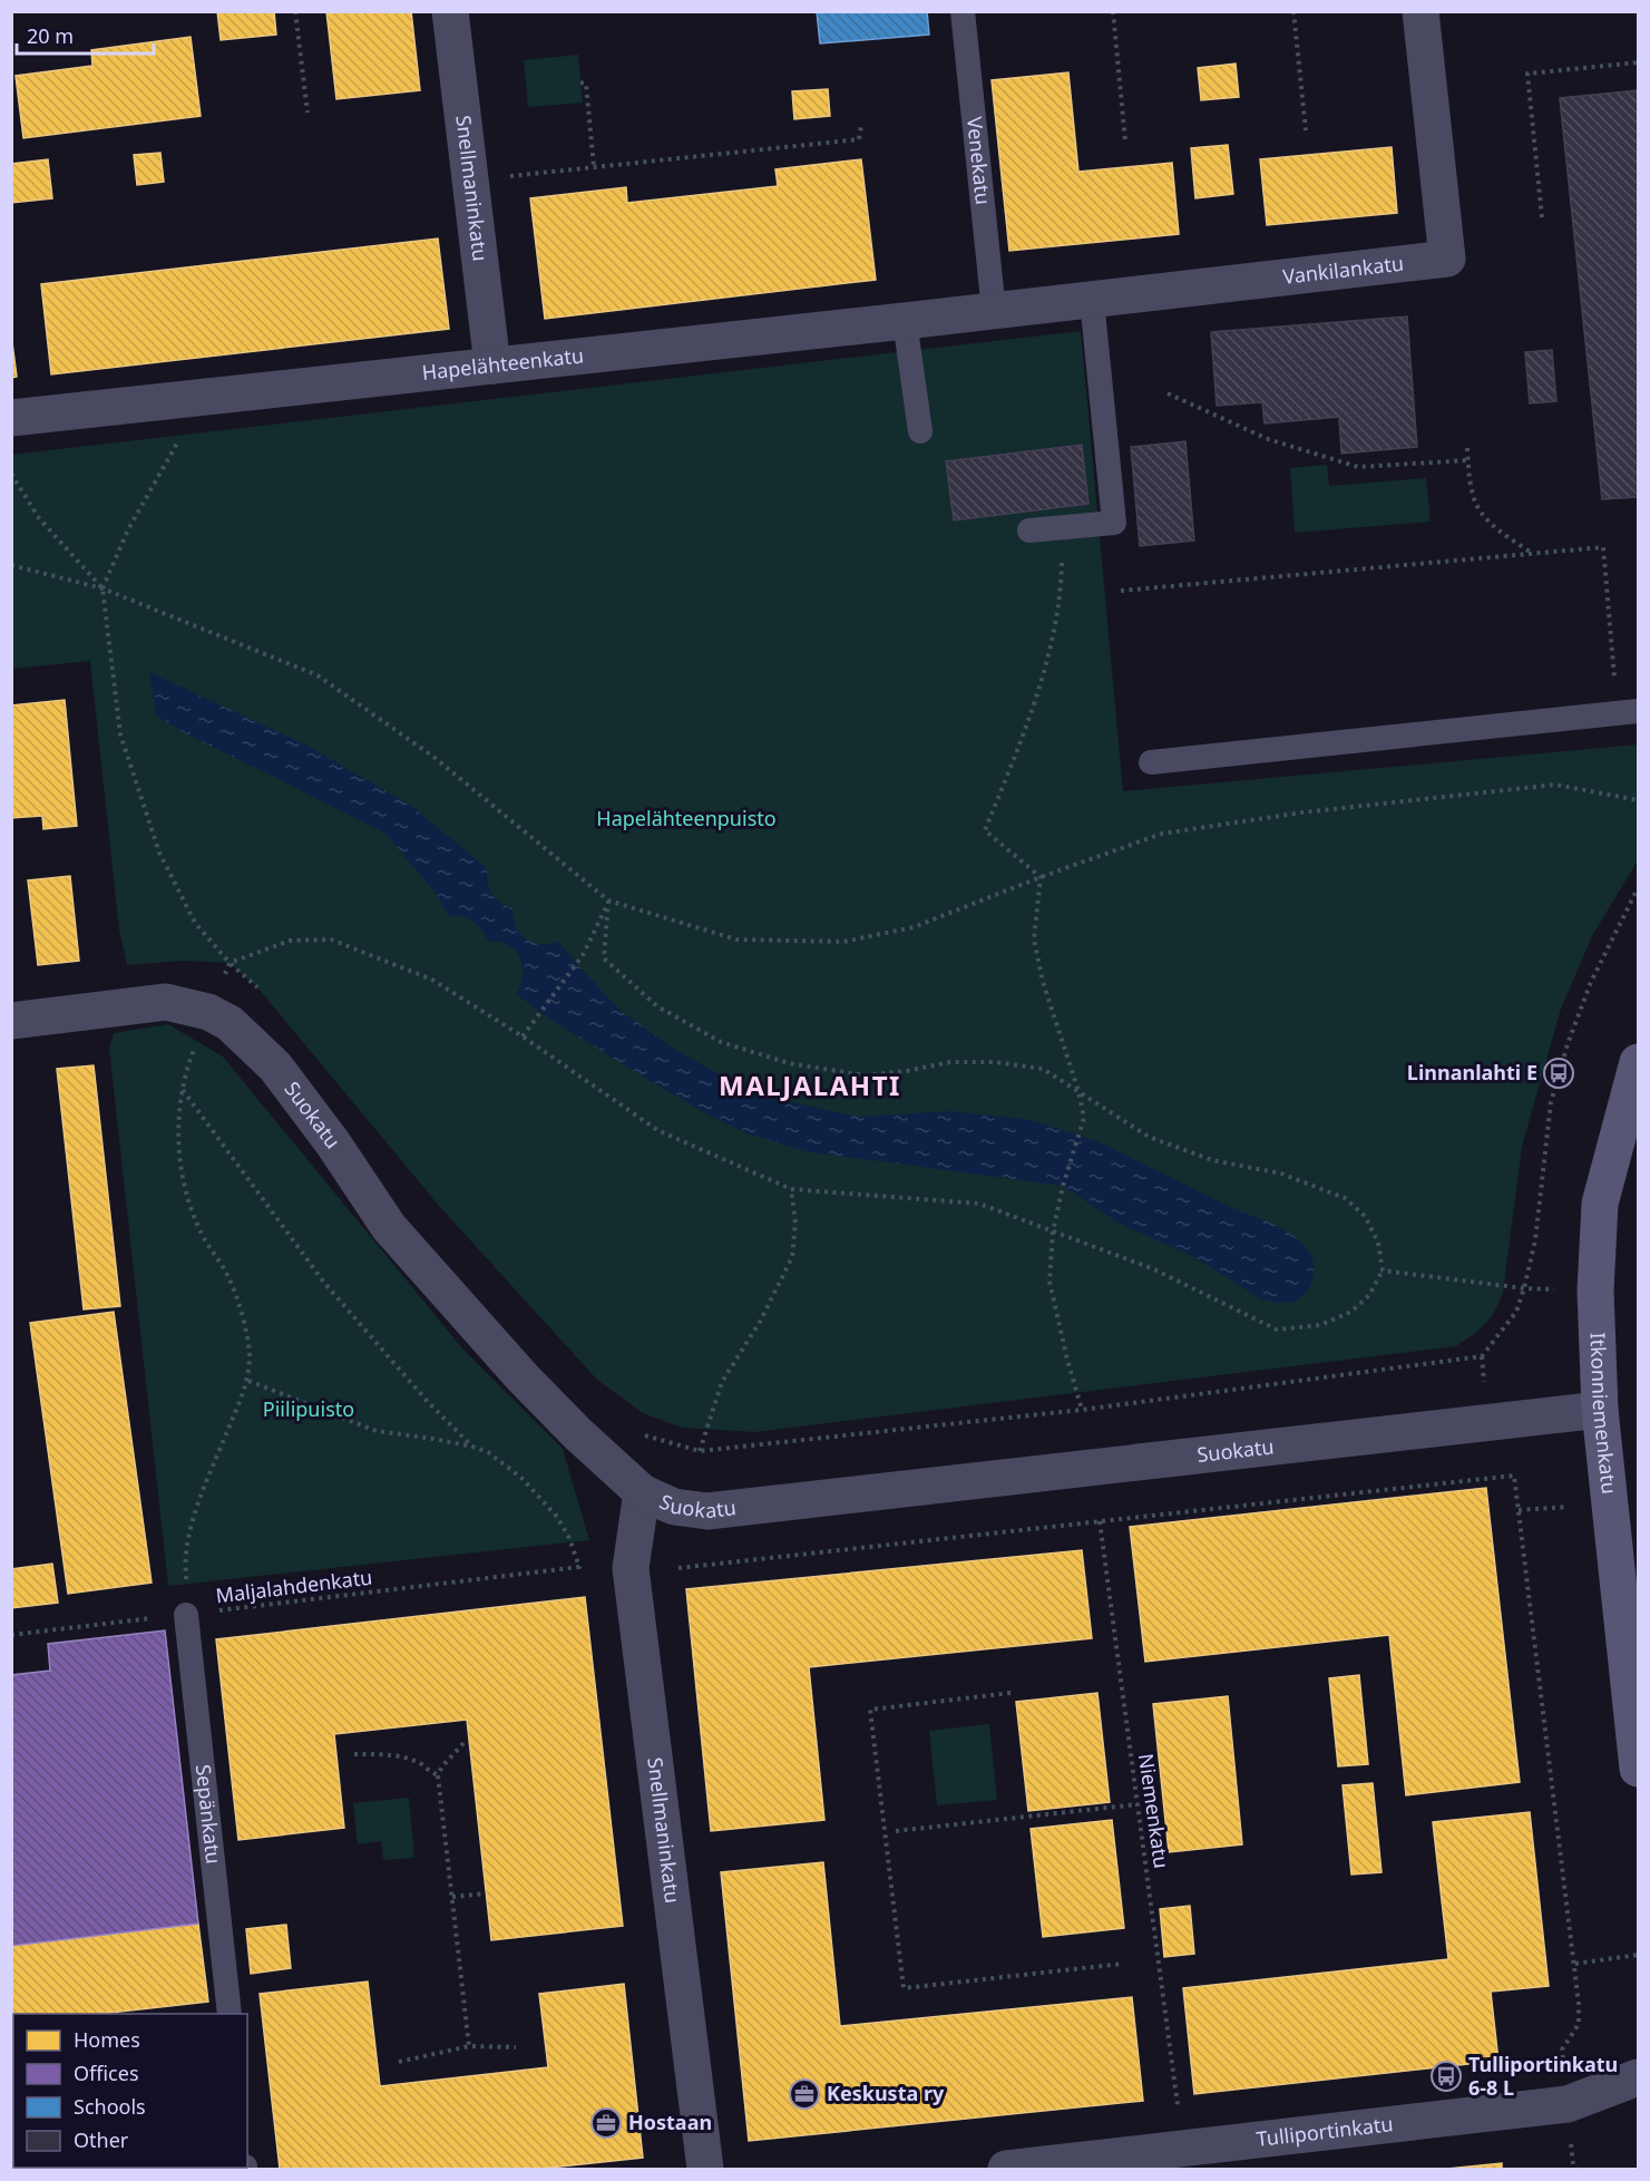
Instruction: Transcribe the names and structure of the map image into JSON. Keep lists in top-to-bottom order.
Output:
{
  "streets": {
    "main road": ["Itkonniemenkatu"],
    "street": [
      "Snellmaninkatu",
      "Vankilankatu",
      "Hapelähteenkatu",
      "Suokatu",
      "Tulliportinkatu"
    ],
    "lane": ["Venekatu", "Sepänkatu"],
    "path": ["Maljalahdenkatu", "Niemenkatu"]
  },
  "crossings": [
    ["Venekatu", "Vankilankatu"],
    ["Venekatu", "Hapelähteenkatu"],
    ["Snellmaninkatu", "Hapelähteenkatu"],
    ["Snellmaninkatu", "Suokatu"],
    ["Vankilankatu", "Hapelähteenkatu"],
    ["Suokatu", "Itkonniemenkatu"],
    ["Maljalahdenkatu", "Sepänkatu"]
  ],
  "districts": ["MALJALAHTI"],
  "parks": ["Hapelähteenpuisto", "Piilipuisto"],
  "places": {
    "bus stop": ["Linnanlahti E", "Tulliportinkatu 6-8 L"],
    "office": ["Keskusta ry", "Hostaan"]
  },
  "legend": [
    "Homes",
    "Offices",
    "Schools",
    "Other"
  ],
  "scale_bar": "20 m"
}
